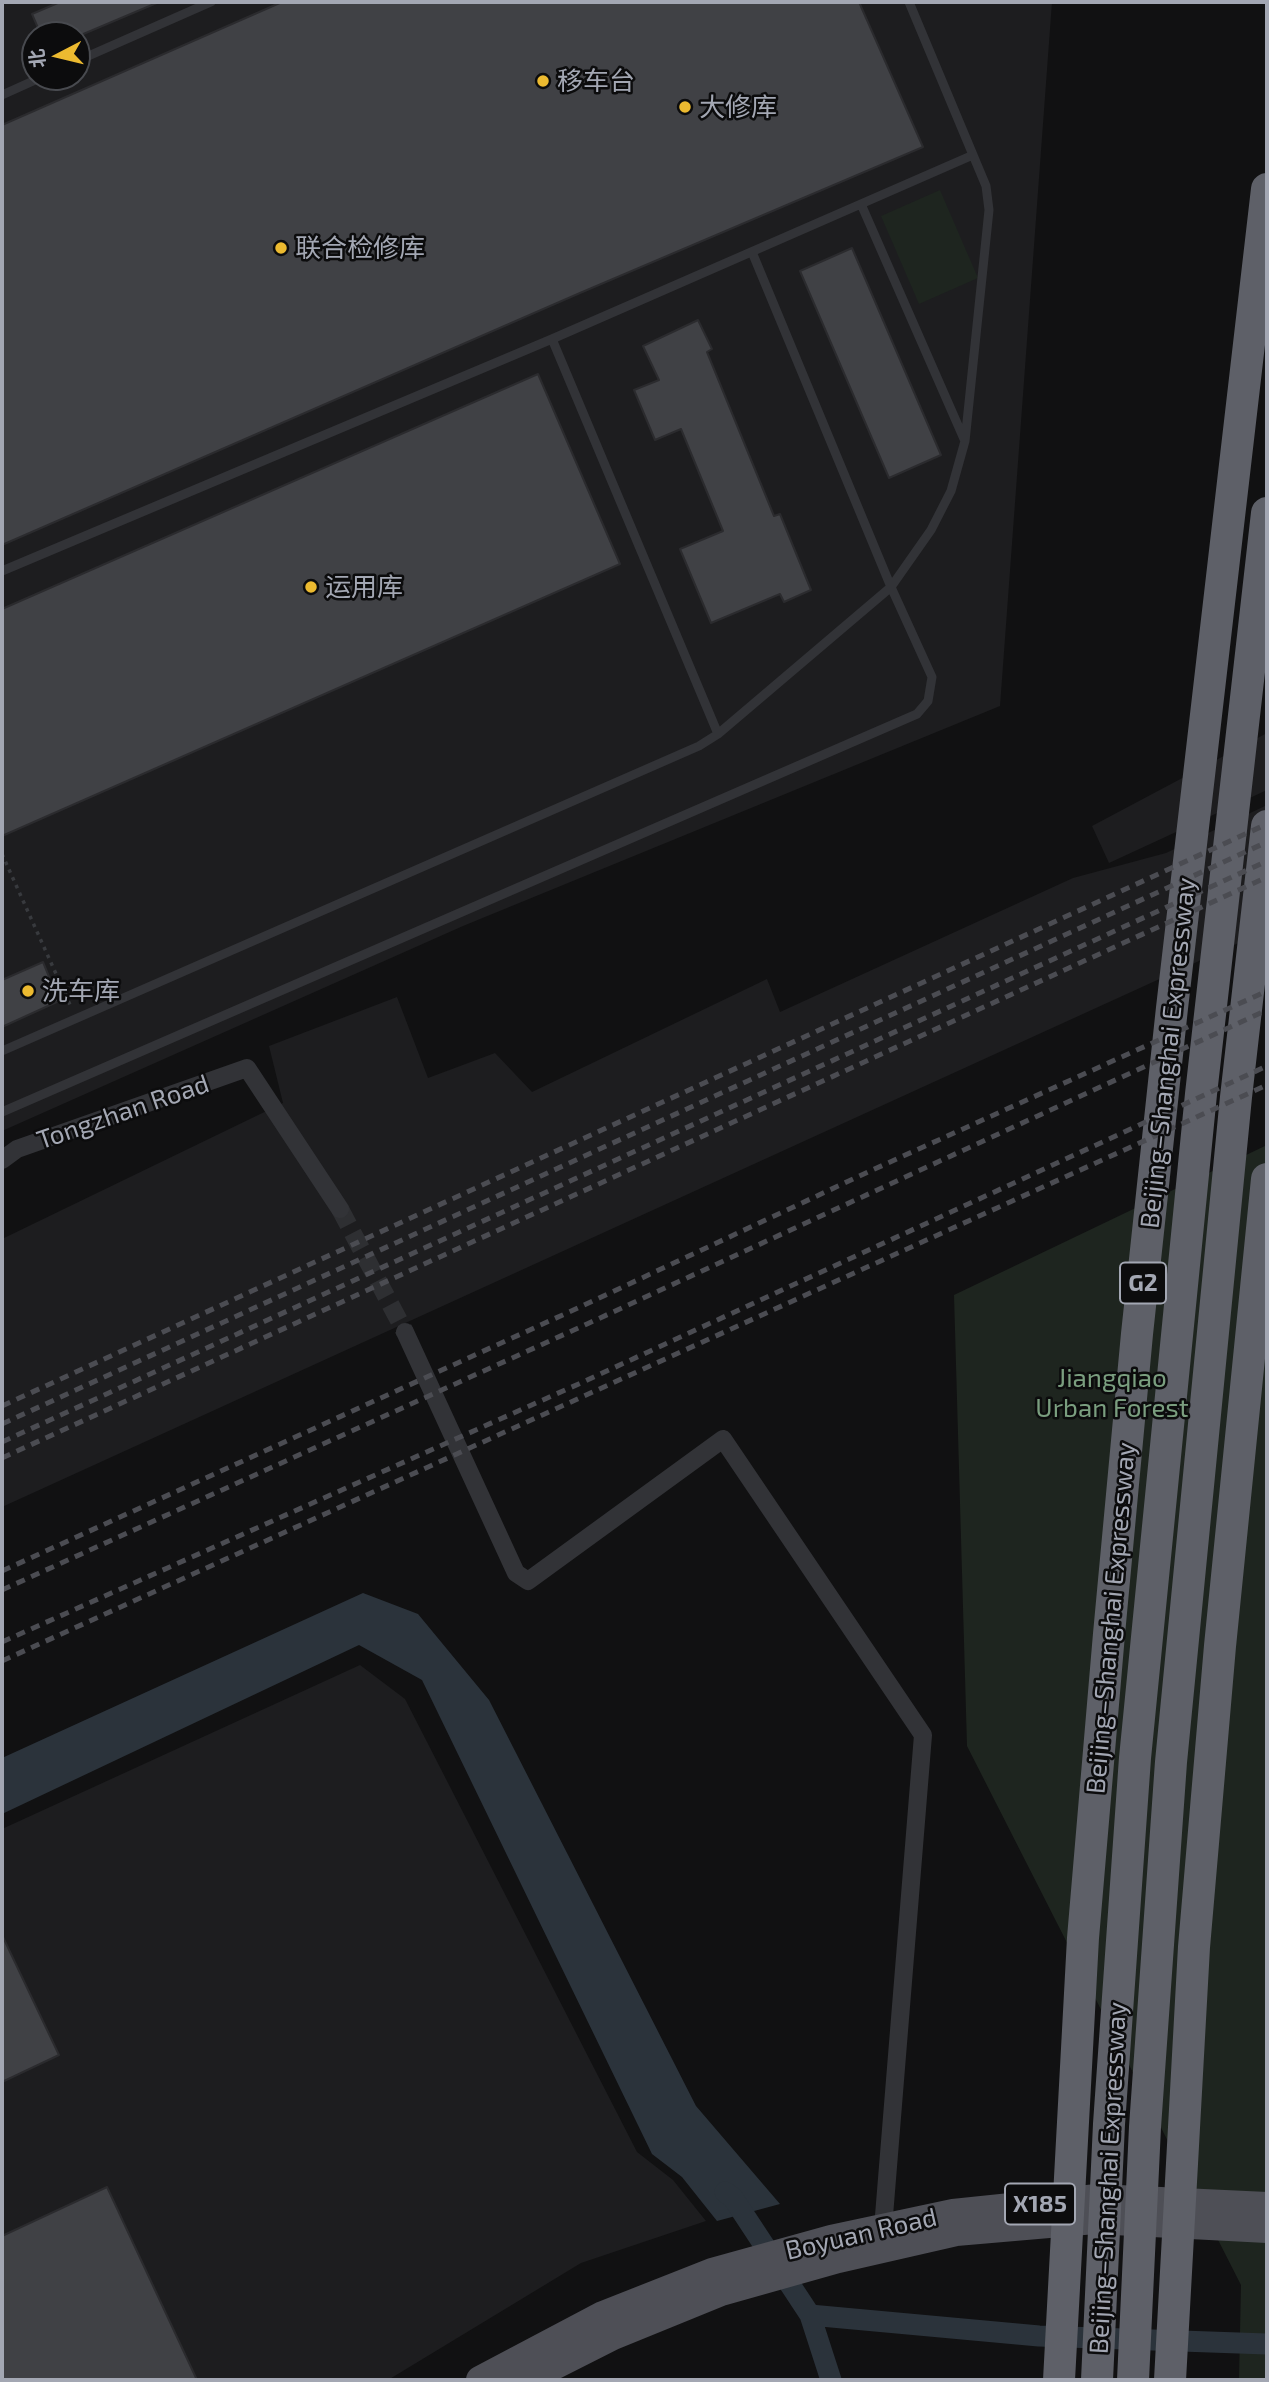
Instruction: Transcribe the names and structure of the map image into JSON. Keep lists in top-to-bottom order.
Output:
{
  "streets": {
    "highway": ["Beijing–Shanghai Expressway", "G2"],
    "main road": ["X185", "Boyuan Road"],
    "street": ["Tongzhan Road"]
  },
  "parks": ["Jiangqiao Urban Forest"],
  "places": [
    "移车台",
    "大修库",
    "联合检修库",
    "运用库",
    "洗车库"
  ],
  "north": "left"
}
